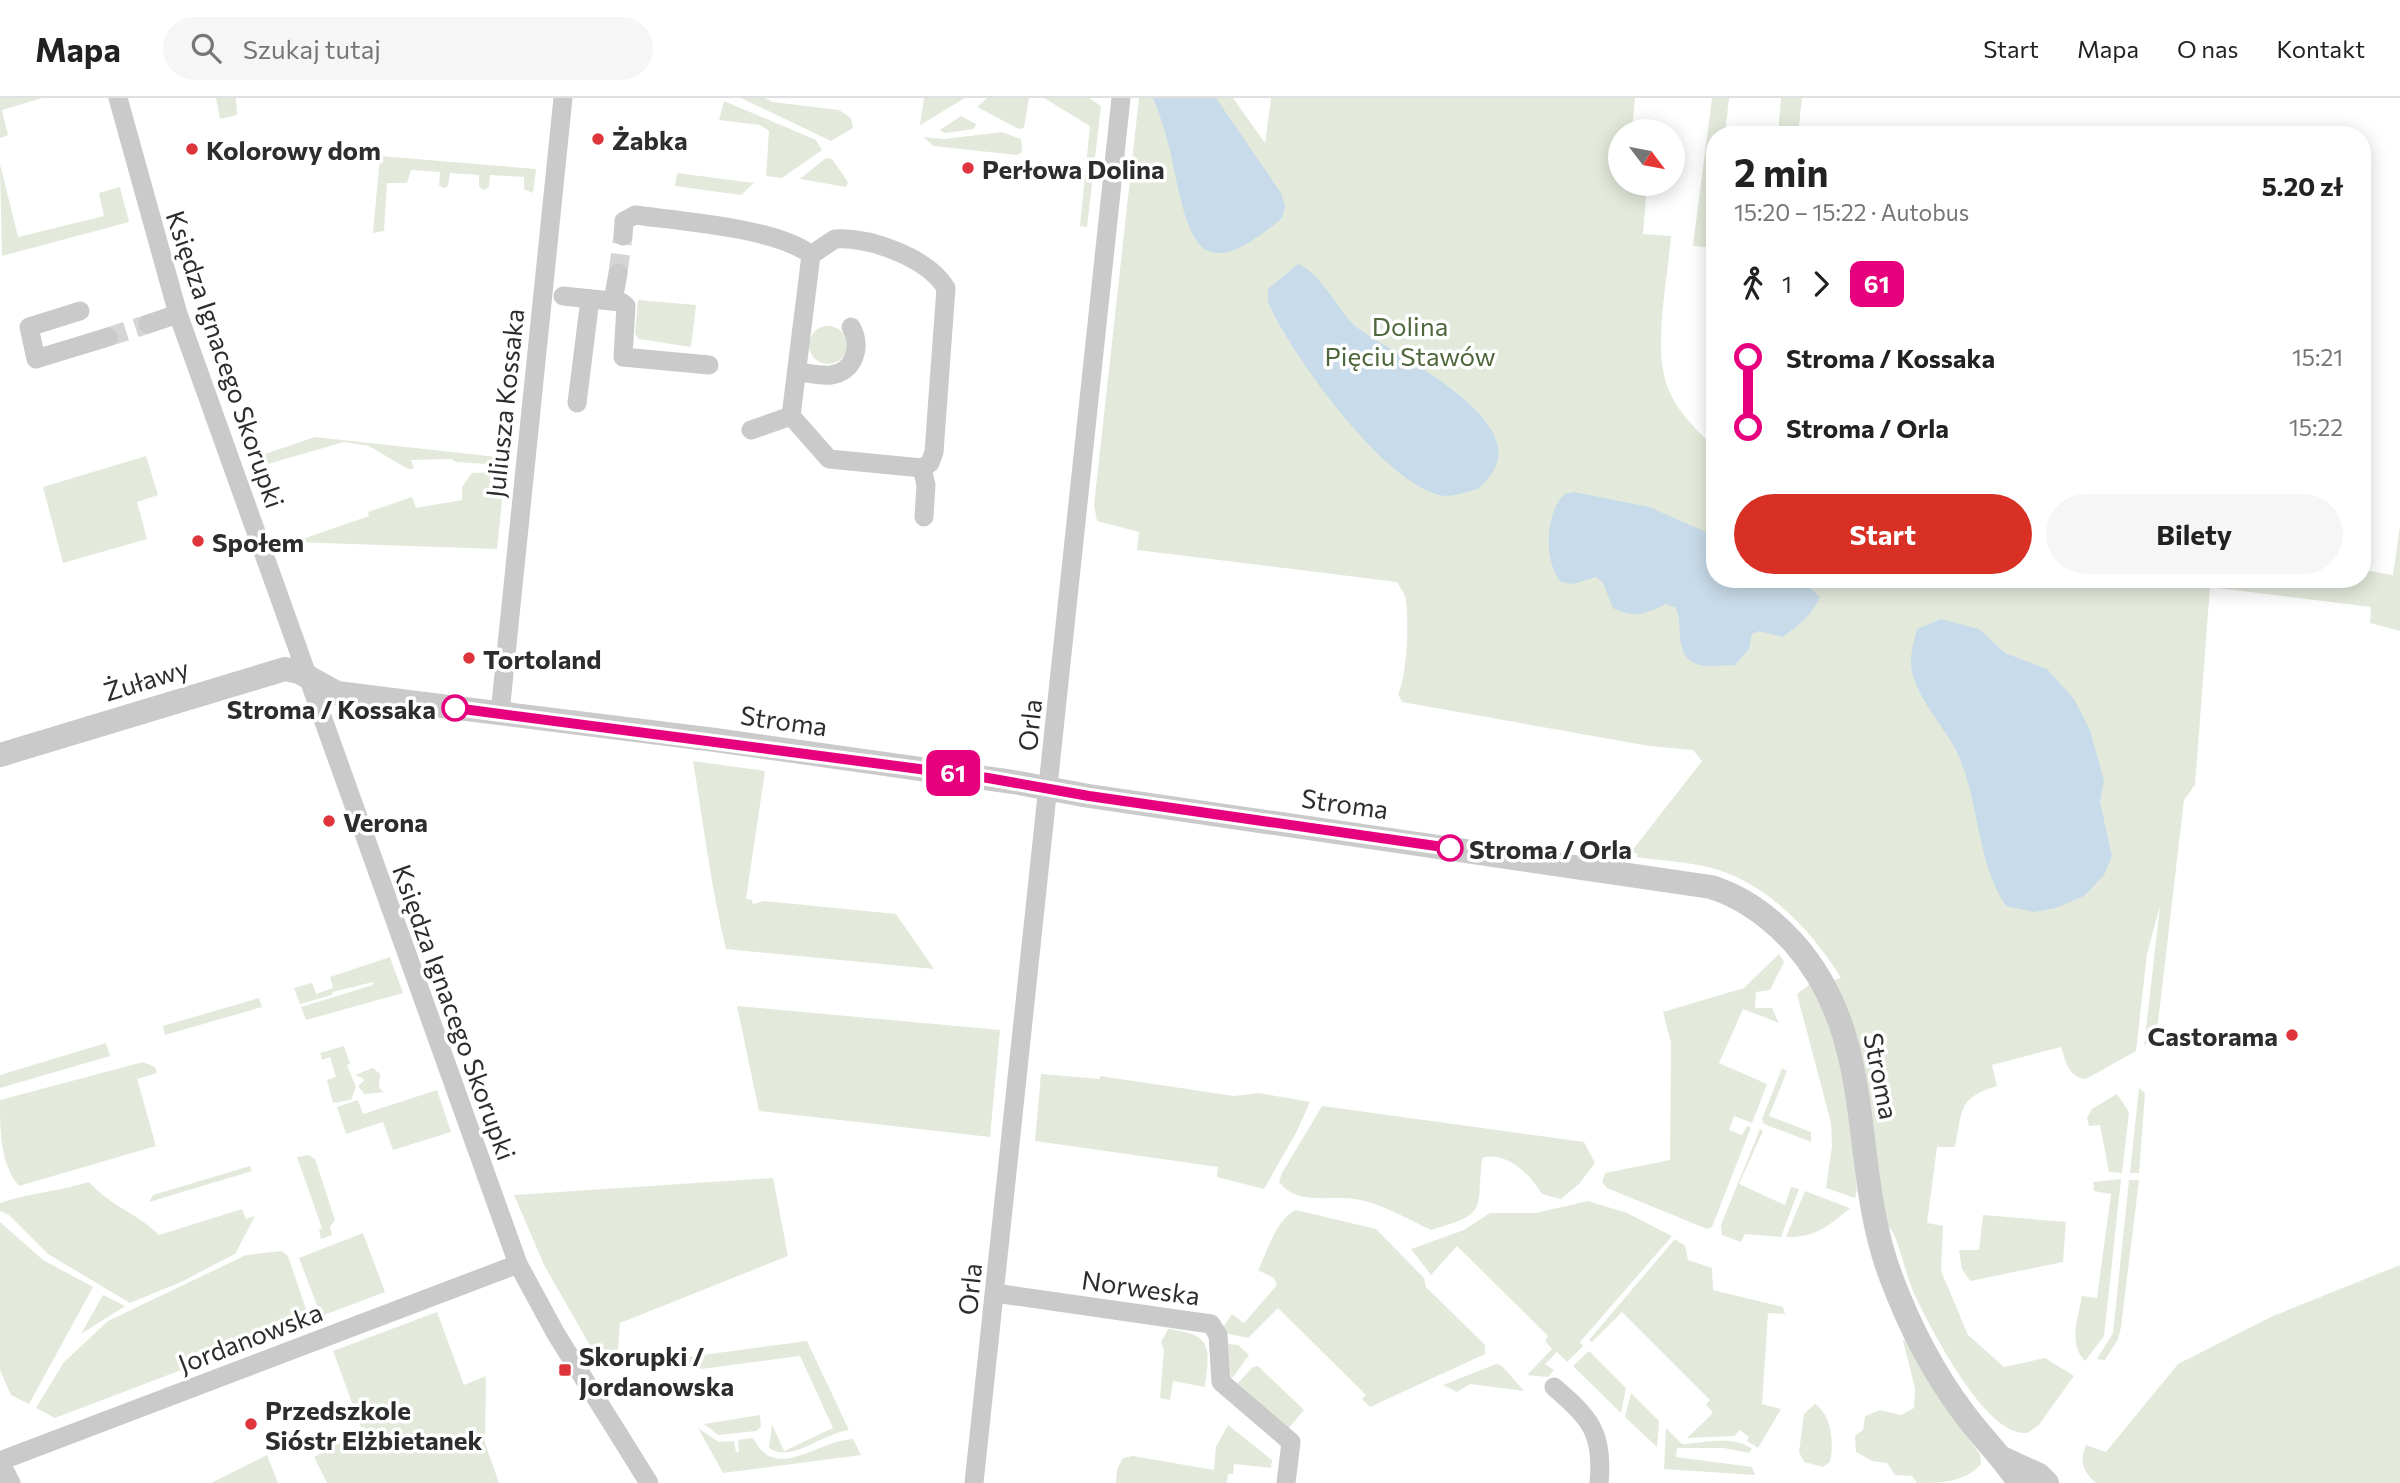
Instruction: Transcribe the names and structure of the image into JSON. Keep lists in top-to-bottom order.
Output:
{
  "streets": {
    "street": [
      "Księdza Ignacego Skorupki",
      "Juliusza Kossaka",
      "Żuławy",
      "Stroma",
      "Orla",
      "Norweska",
      "Jordanowska"
    ]
  },
  "crossings": [
    ["Księdza Ignacego Skorupki", "Żuławy"],
    ["Księdza Ignacego Skorupki", "Stroma"],
    ["Księdza Ignacego Skorupki", "Jordanowska"],
    ["Juliusza Kossaka", "Stroma"],
    ["Żuławy", "Stroma"],
    ["Stroma", "Orla"],
    ["Orla", "Norweska"]
  ],
  "parks": ["Dolina Pięciu Stawów"],
  "places": {
    "other": [
      "Żabka",
      "Kolorowy dom",
      "Perłowa Dolina",
      "Społem",
      "Tortoland",
      "Stroma / Kossaka",
      "Verona",
      "Stroma / Orla",
      "Castorama",
      "Przedszkole Sióstr Elżbietanek"
    ],
    "transit": ["Skorupki / Jordanowska"]
  },
  "lines": ["bus line 61"],
  "north": "bottom right",
  "page": {
    "header": "Mapa",
    "search": "Szukaj tutaj",
    "nav": [
      "Start",
      "Mapa",
      "O nas",
      "Kontakt"
    ],
    "on_map": "61",
    "heading": ["2 min", "15:20 – 15:22 · Autobus", "5.20 zł"],
    "legs": ["1", "61"],
    "list": [
      {
        "name": "Stroma / Kossaka",
        "value": "15:21"
      },
      {
        "name": "Stroma / Orla",
        "value": "15:22"
      }
    ],
    "buttons": ["Start", "Bilety"]
  }
}
